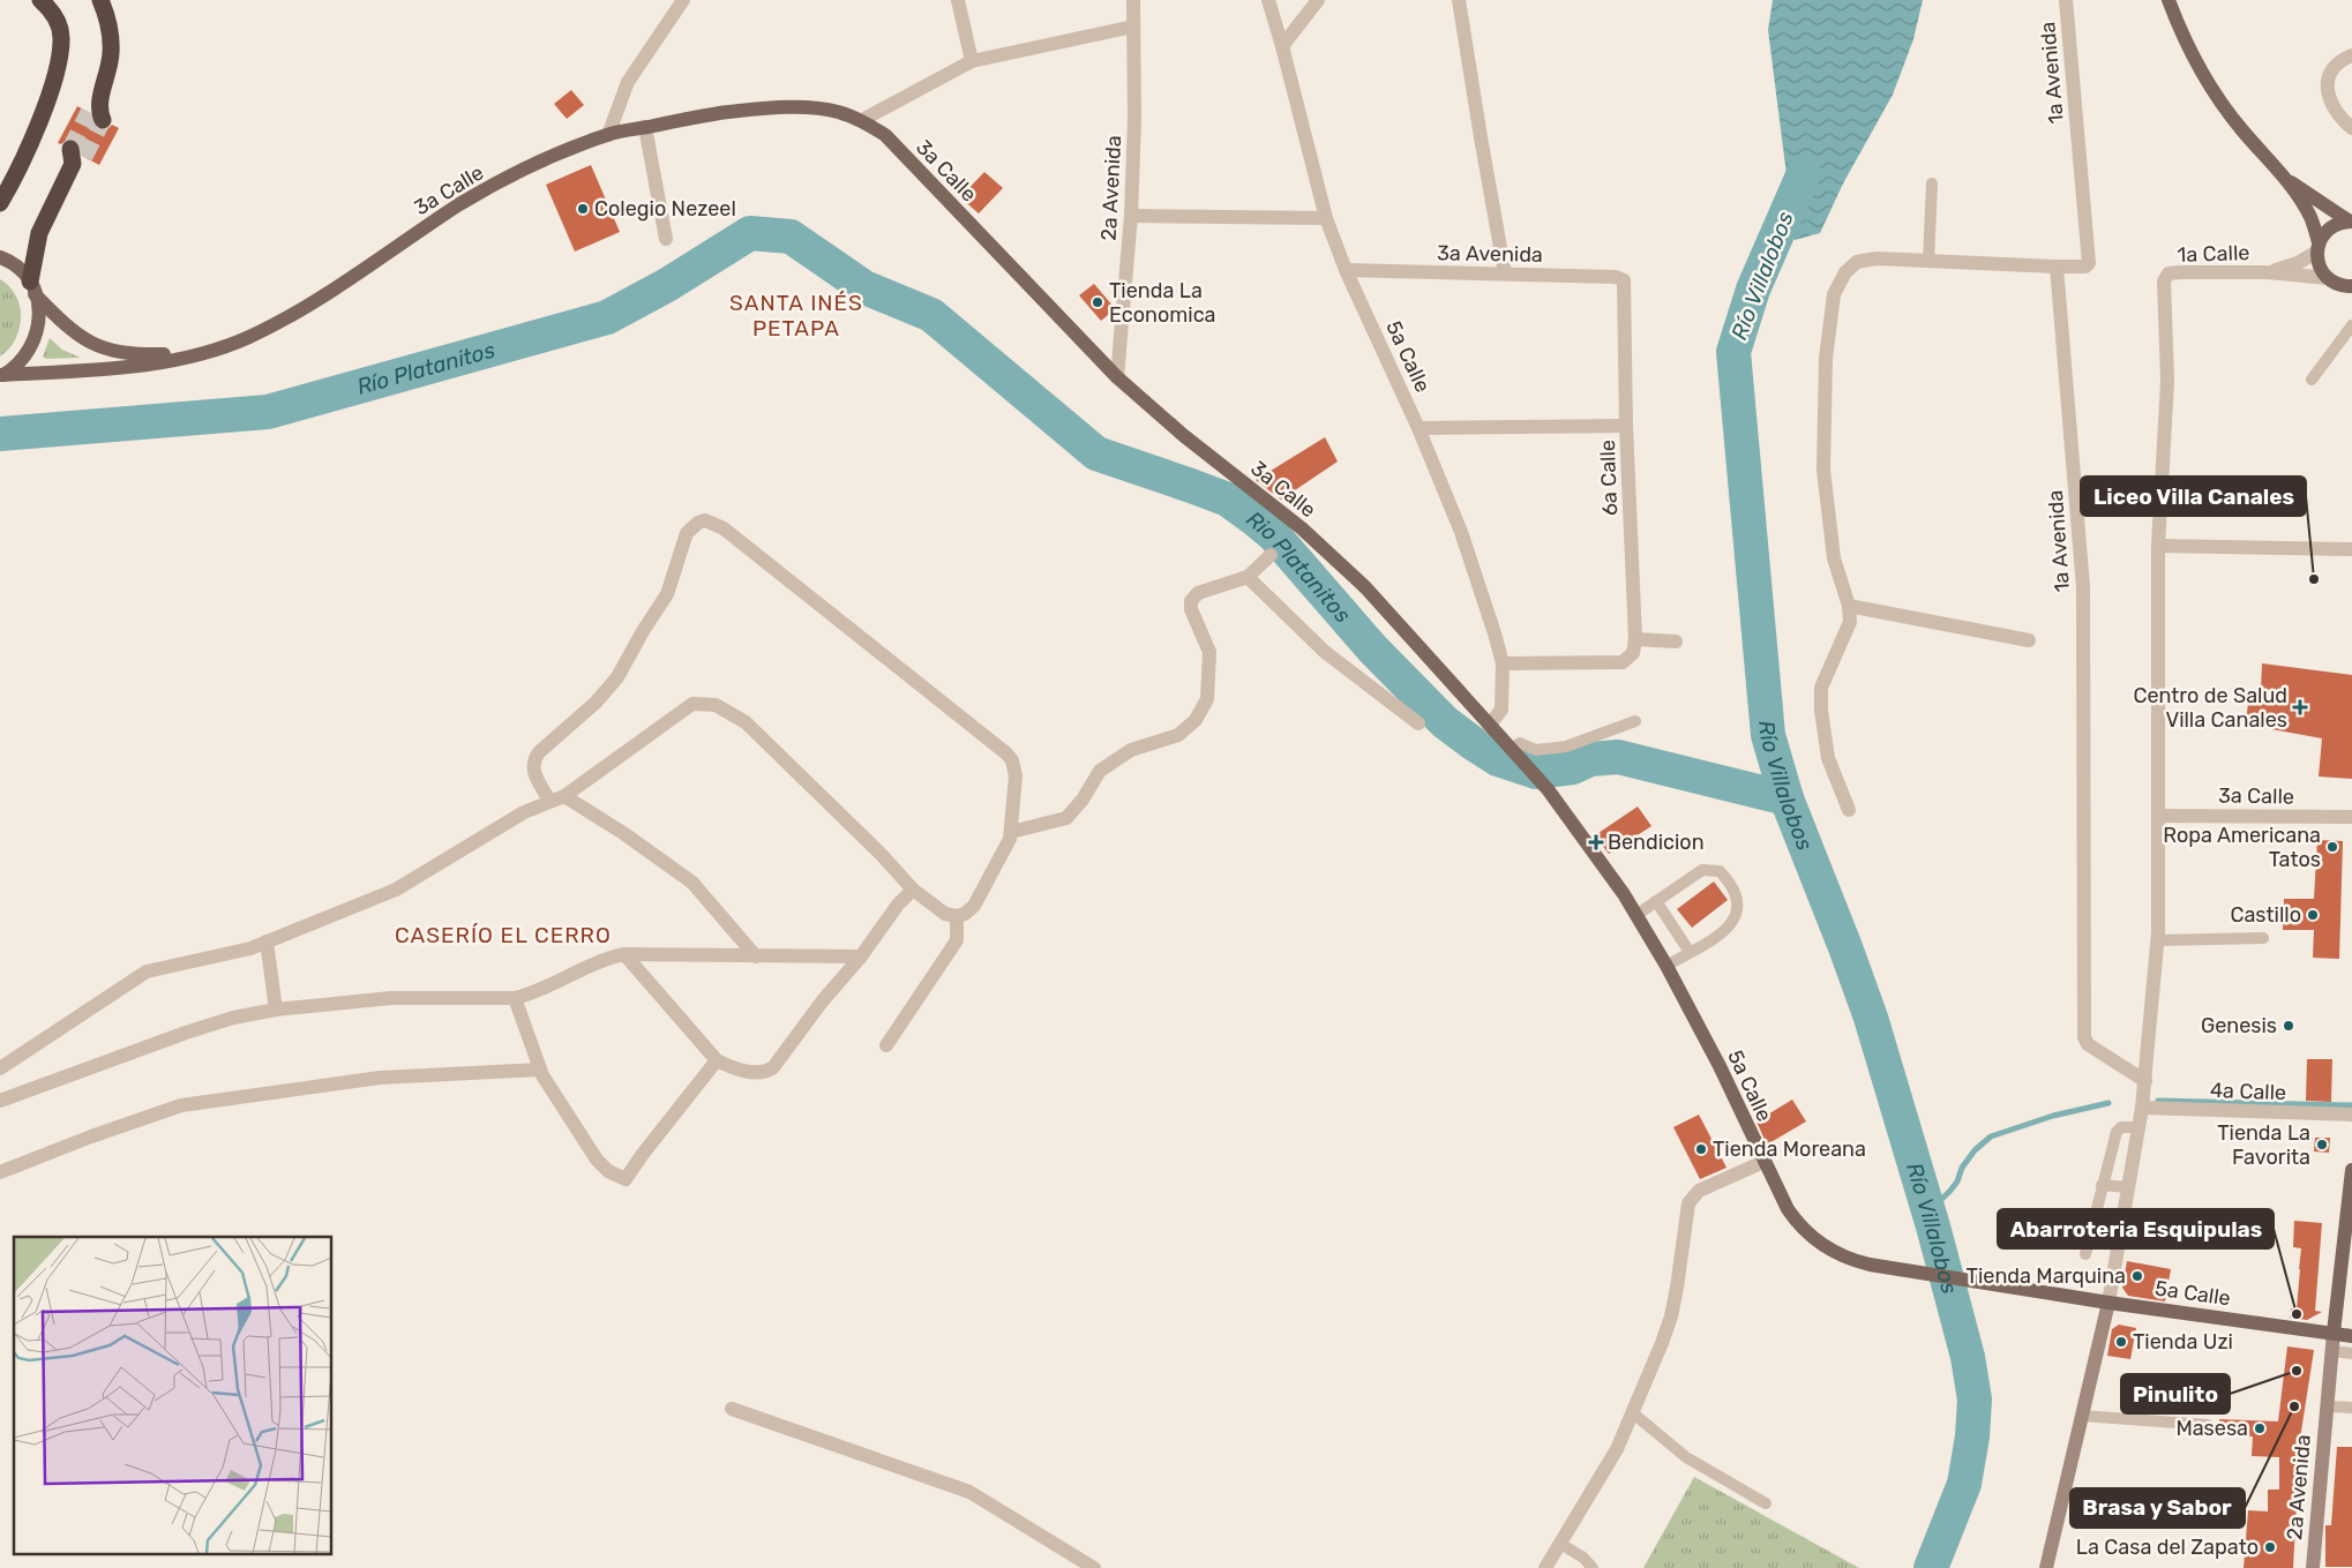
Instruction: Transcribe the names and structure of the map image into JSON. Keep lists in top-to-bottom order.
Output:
{
  "streets": {
    "main road": ["3a Calle", "2a Avenida", "5a Calle"],
    "street": [
      "1a Avenida",
      "3a Avenida",
      "1a Calle",
      "6a Calle",
      "4a Calle"
    ]
  },
  "crossings": [
    ["3a Calle", "2a Avenida"],
    ["3a Calle", "5a Calle"],
    ["2a Avenida", "5a Calle"],
    ["3a Avenida", "5a Calle"],
    ["3a Avenida", "6a Calle"]
  ],
  "districts": ["SANTA INÉS PETAPA", "CASERÍO EL CERRO"],
  "water": ["Río Villalobos", "Río Platanitos", "Rio Platanitos"],
  "places": {
    "other": [
      "Colegio Nezeel",
      "Tienda La Economica",
      "Liceo Villa Canales",
      "Ropa Americana Tatos",
      "Castillo",
      "Genesis",
      "Tienda La Favorita",
      "Tienda Moreana",
      "Tienda Marquina",
      "Abarroteria Esquipulas",
      "Tienda Uzi",
      "Pinulito",
      "Brasa y Sabor",
      "Masesa",
      "La Casa del Zapato"
    ],
    "health": ["Centro de Salud Villa Canales", "Bendicion"]
  }
}
